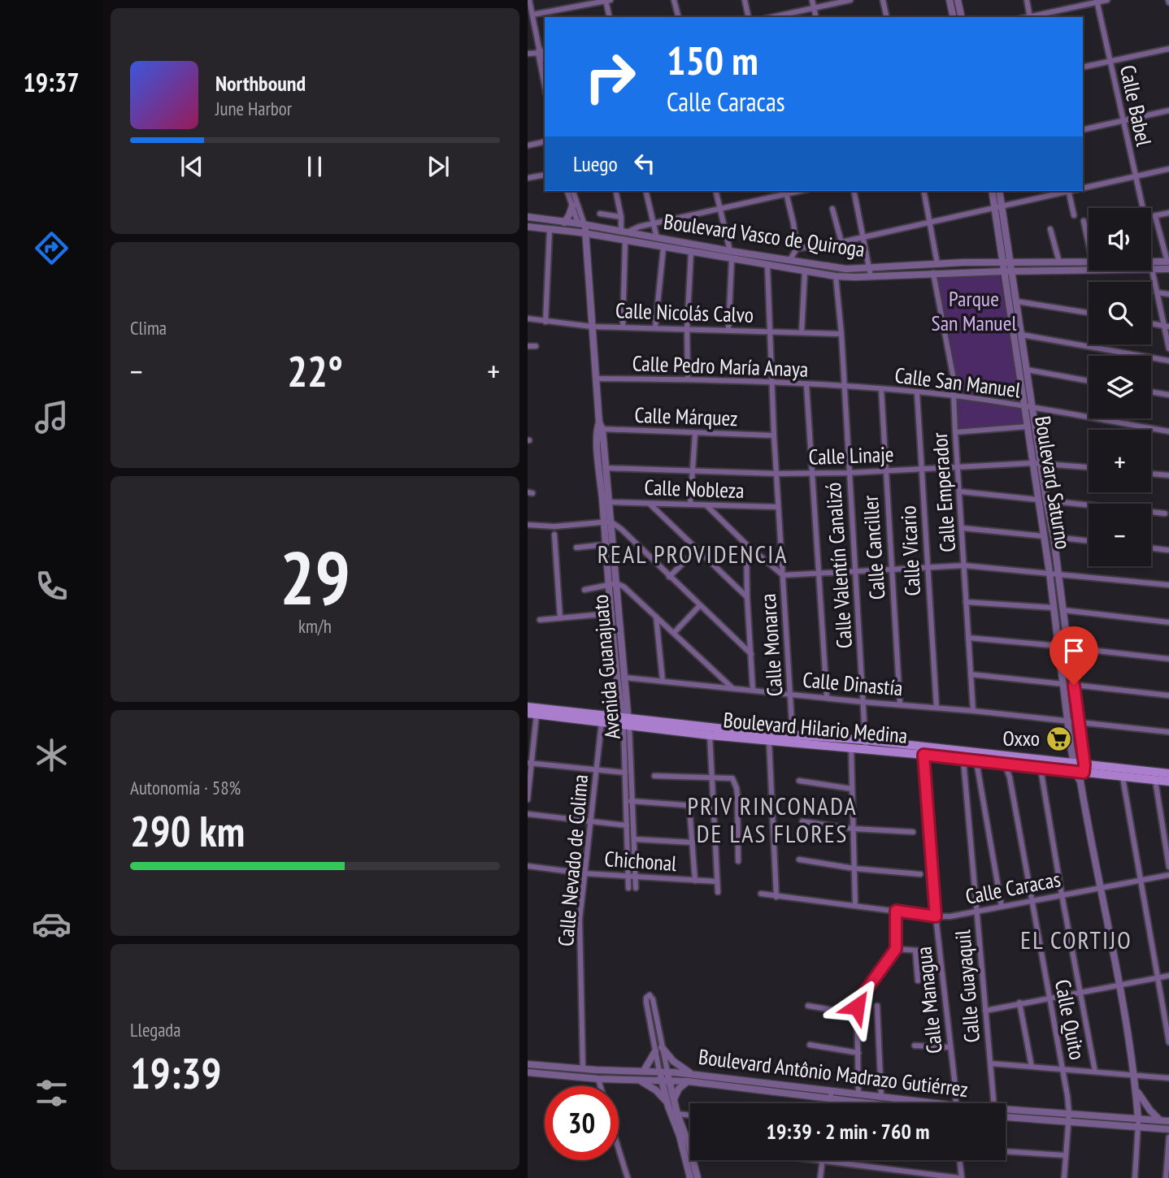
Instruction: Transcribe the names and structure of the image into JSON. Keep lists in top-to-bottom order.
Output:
{
  "streets": {
    "main road": ["Boulevard Hilario Medina"],
    "street": [
      "Calle Babel",
      "Boulevard Vasco de Quiroga",
      "Calle Nicolás Calvo",
      "Calle Pedro María Anaya",
      "Calle San Manuel",
      "Calle Márquez",
      "Calle Linaje",
      "Boulevard Saturno",
      "Calle Nobleza",
      "Calle Emperador",
      "Calle Canciller",
      "Calle Vicario",
      "Calle Valentín Canalizó",
      "Calle Monarca",
      "Avenida Guanajuato",
      "Calle Dinastía",
      "Calle Nevado de Colima",
      "Chichonal",
      "Calle Caracas",
      "Calle Guayaquil",
      "Calle Managua",
      "Calle Quito",
      "Boulevard Antônio Madrazo Gutiérrez"
    ]
  },
  "crossings": [
    ["Boulevard Vasco de Quiroga", "Boulevard Saturno"],
    ["Boulevard Vasco de Quiroga", "Calle Emperador"],
    ["Boulevard Vasco de Quiroga", "Calle Valentín Canalizó"],
    ["Boulevard Vasco de Quiroga", "Calle Monarca"],
    ["Boulevard Vasco de Quiroga", "Avenida Guanajuato"],
    ["Calle Nicolás Calvo", "Calle Valentín Canalizó"],
    ["Calle Nicolás Calvo", "Calle Monarca"],
    ["Calle Nicolás Calvo", "Avenida Guanajuato"],
    ["Calle Pedro María Anaya", "Calle San Manuel"],
    ["Calle Pedro María Anaya", "Calle Valentín Canalizó"],
    ["Calle Pedro María Anaya", "Calle Monarca"],
    ["Calle Pedro María Anaya", "Avenida Guanajuato"],
    ["Calle San Manuel", "Boulevard Saturno"],
    ["Calle San Manuel", "Calle Emperador"],
    ["Calle San Manuel", "Calle Canciller"],
    ["Calle San Manuel", "Calle Vicario"],
    ["Calle San Manuel", "Calle Valentín Canalizó"],
    ["Calle Márquez", "Calle Monarca"],
    ["Calle Márquez", "Avenida Guanajuato"],
    ["Calle Linaje", "Boulevard Saturno"],
    ["Calle Linaje", "Calle Emperador"],
    ["Calle Linaje", "Calle Canciller"],
    ["Calle Linaje", "Calle Vicario"],
    ["Calle Linaje", "Calle Valentín Canalizó"],
    ["Calle Linaje", "Calle Monarca"],
    ["Calle Linaje", "Avenida Guanajuato"],
    ["Boulevard Saturno", "Calle Dinastía"],
    ["Boulevard Saturno", "Boulevard Hilario Medina"],
    ["Boulevard Saturno", "Calle Caracas"],
    ["Boulevard Saturno", "Boulevard Antônio Madrazo Gutiérrez"],
    ["Calle Nobleza", "Calle Monarca"],
    ["Calle Nobleza", "Avenida Guanajuato"],
    ["Calle Emperador", "Calle Dinastía"],
    ["Calle Canciller", "Calle Dinastía"],
    ["Calle Vicario", "Calle Dinastía"],
    ["Calle Valentín Canalizó", "Calle Dinastía"],
    ["Calle Valentín Canalizó", "Boulevard Hilario Medina"],
    ["Calle Monarca", "Calle Dinastía"],
    ["Calle Monarca", "Boulevard Hilario Medina"],
    ["Avenida Guanajuato", "Calle Dinastía"],
    ["Avenida Guanajuato", "Boulevard Hilario Medina"],
    ["Avenida Guanajuato", "Chichonal"],
    ["Boulevard Hilario Medina", "Calle Nevado de Colima"],
    ["Boulevard Hilario Medina", "Calle Guayaquil"],
    ["Boulevard Hilario Medina", "Calle Managua"],
    ["Boulevard Hilario Medina", "Calle Quito"],
    ["Calle Nevado de Colima", "Chichonal"],
    ["Calle Nevado de Colima", "Boulevard Antônio Madrazo Gutiérrez"],
    ["Calle Caracas", "Calle Guayaquil"],
    ["Calle Caracas", "Calle Managua"],
    ["Calle Caracas", "Calle Quito"],
    ["Calle Quito", "Boulevard Antônio Madrazo Gutiérrez"]
  ],
  "districts": ["REAL PROVIDENCIA", "PRIV RINCONADA DE LAS FLORES", "EL CORTIJO"],
  "parks": ["Parque San Manuel"],
  "places": {
    "supermarket": ["Oxxo"]
  },
  "page": {
    "tabs": "19:37",
    "turn": ["150 m", "Calle Caracas"],
    "song": ["Northbound", "June Harbor"],
    "then": "Luego",
    "map_buttons": ["+", "−"],
    "tile": [
      "Clima",
      ["29", "km/h"],
      ["Autonomía · 58%", "290 km"],
      ["Llegada", "19:39"]
    ],
    "heat": ["−", "22°", "+"],
    "limit": "30",
    "trip": "19:39 · 2 min · 760 m"
  }
}
